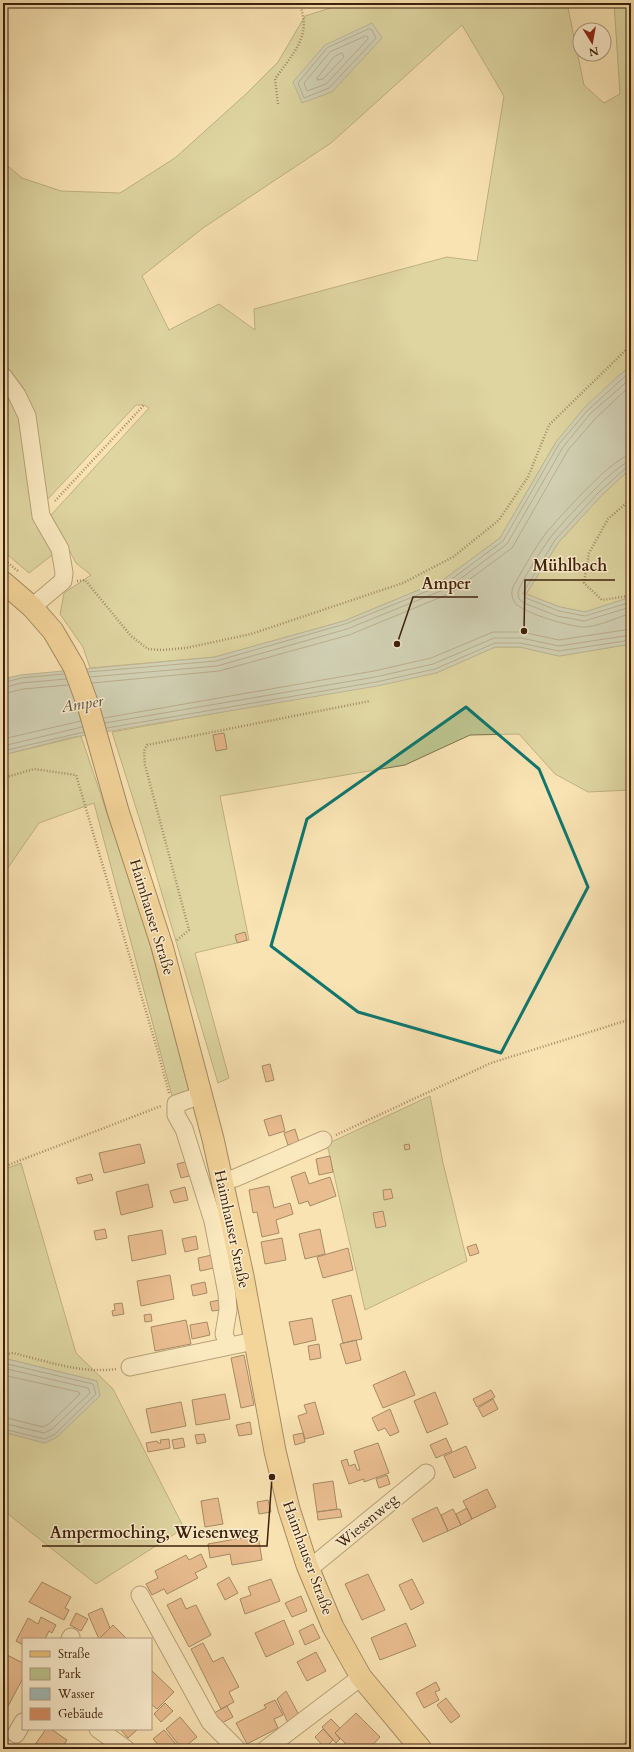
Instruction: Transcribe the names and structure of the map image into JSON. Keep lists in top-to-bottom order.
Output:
{
  "streets": {
    "main road": ["Haimhauser Straße"],
    "street": ["Wiesenweg"]
  },
  "crossings": [
    ["Haimhauser Straße", "Wiesenweg"]
  ],
  "water": ["Amper"],
  "places": ["Mühlbach", "Amper", "Ampermoching, Wiesenweg"],
  "legend": [
    "Straße",
    "Park",
    "Wasser",
    "Gebäude"
  ],
  "north": "bottom"
}
